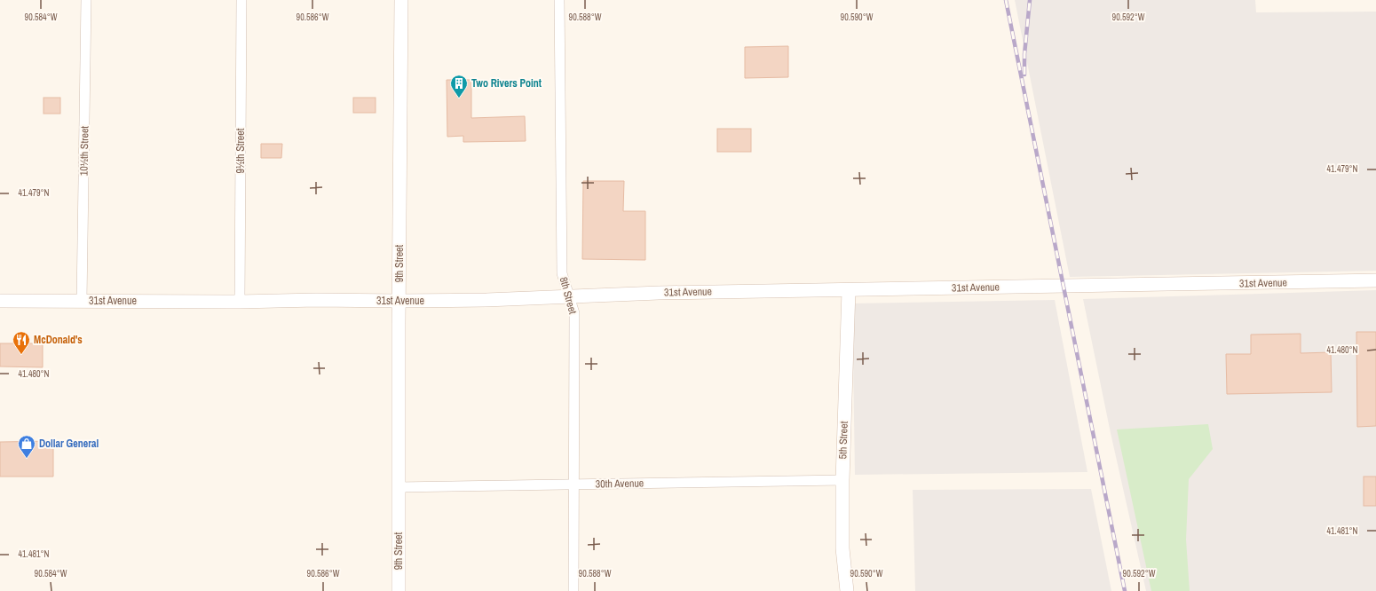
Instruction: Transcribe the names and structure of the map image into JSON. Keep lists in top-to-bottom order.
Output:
{
  "streets": {
    "street": [
      "10½th Street",
      "9½th Street",
      "9th Street",
      "31st Avenue",
      "8th Street",
      "5th Street",
      "30th Avenue"
    ]
  },
  "crossings": [
    ["10½th Street", "31st Avenue"],
    ["9½th Street", "31st Avenue"],
    ["9th Street", "31st Avenue"],
    ["9th Street", "30th Avenue"],
    ["31st Avenue", "8th Street"],
    ["31st Avenue", "5th Street"],
    ["8th Street", "30th Avenue"],
    ["5th Street", "30th Avenue"]
  ],
  "places": {
    "building": ["Two Rivers Point"],
    "restaurant": ["McDonald's"],
    "shop": ["Dollar General"]
  },
  "coordinates": [
    "90.584°W",
    "90.586°W",
    "90.588°W",
    "90.590°W",
    "90.592°W",
    "41.479°N",
    "41.480°N",
    "41.481°N"
  ]
}
